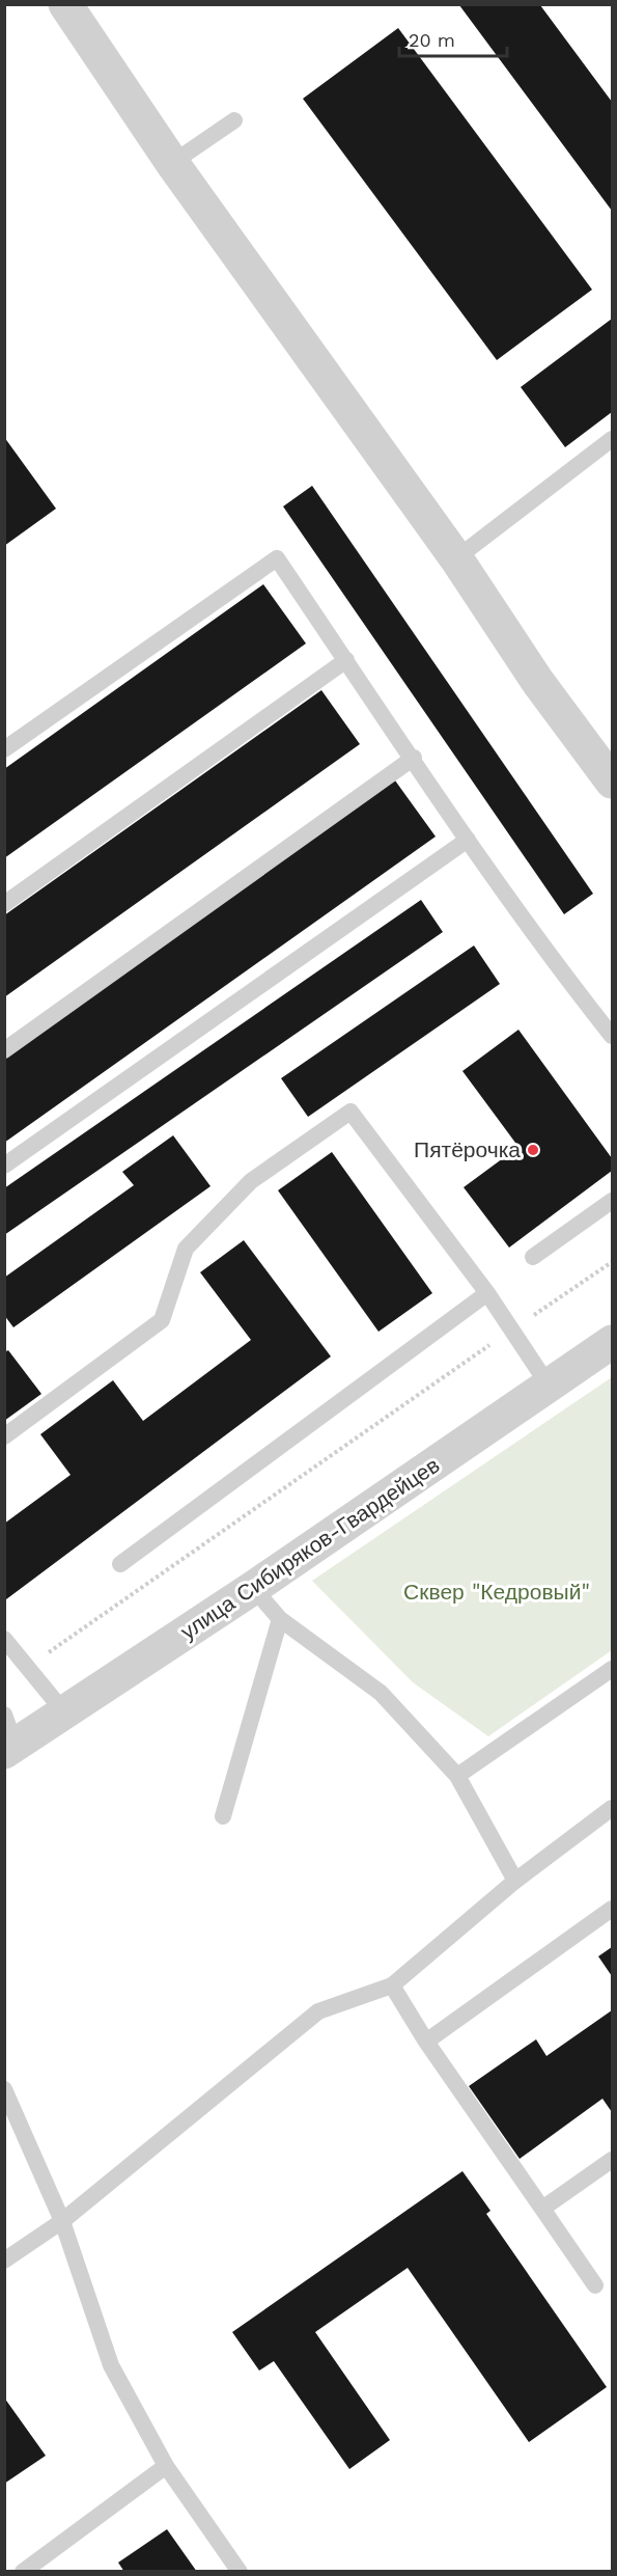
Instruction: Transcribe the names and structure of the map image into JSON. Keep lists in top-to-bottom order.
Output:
{
  "streets": {
    "street": ["улица Сибиряков-Гвардейцев"]
  },
  "parks": ["Сквер \"Кедровый\""],
  "places": ["Пятёрочка"],
  "scale_bar": "20 m"
}
